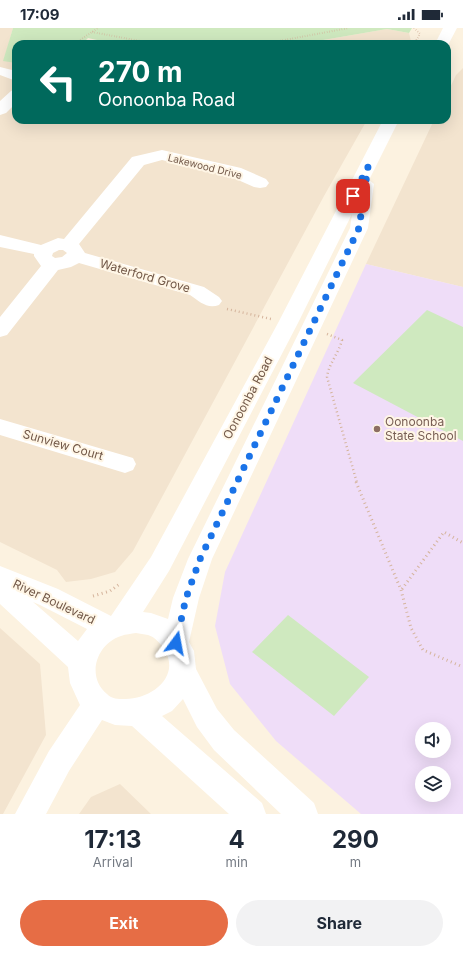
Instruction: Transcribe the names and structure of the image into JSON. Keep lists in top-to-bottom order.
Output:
{
  "streets": {
    "street": [
      "Lakewood Drive",
      "Waterford Grove",
      "Oonoonba Road",
      "Sunview Court",
      "River Boulevard"
    ]
  },
  "crossings": [
    ["Lakewood Drive", "Waterford Grove"],
    ["Oonoonba Road", "River Boulevard"]
  ],
  "places": ["Oonoonba State School"],
  "page": {
    "status": "17:09",
    "turn": ["270 m", "Oonoonba Road"],
    "eta": [
      "17:13",
      "Arrival",
      "4",
      "min",
      "290",
      "m"
    ],
    "buttons": ["Exit", "Share"]
  }
}
